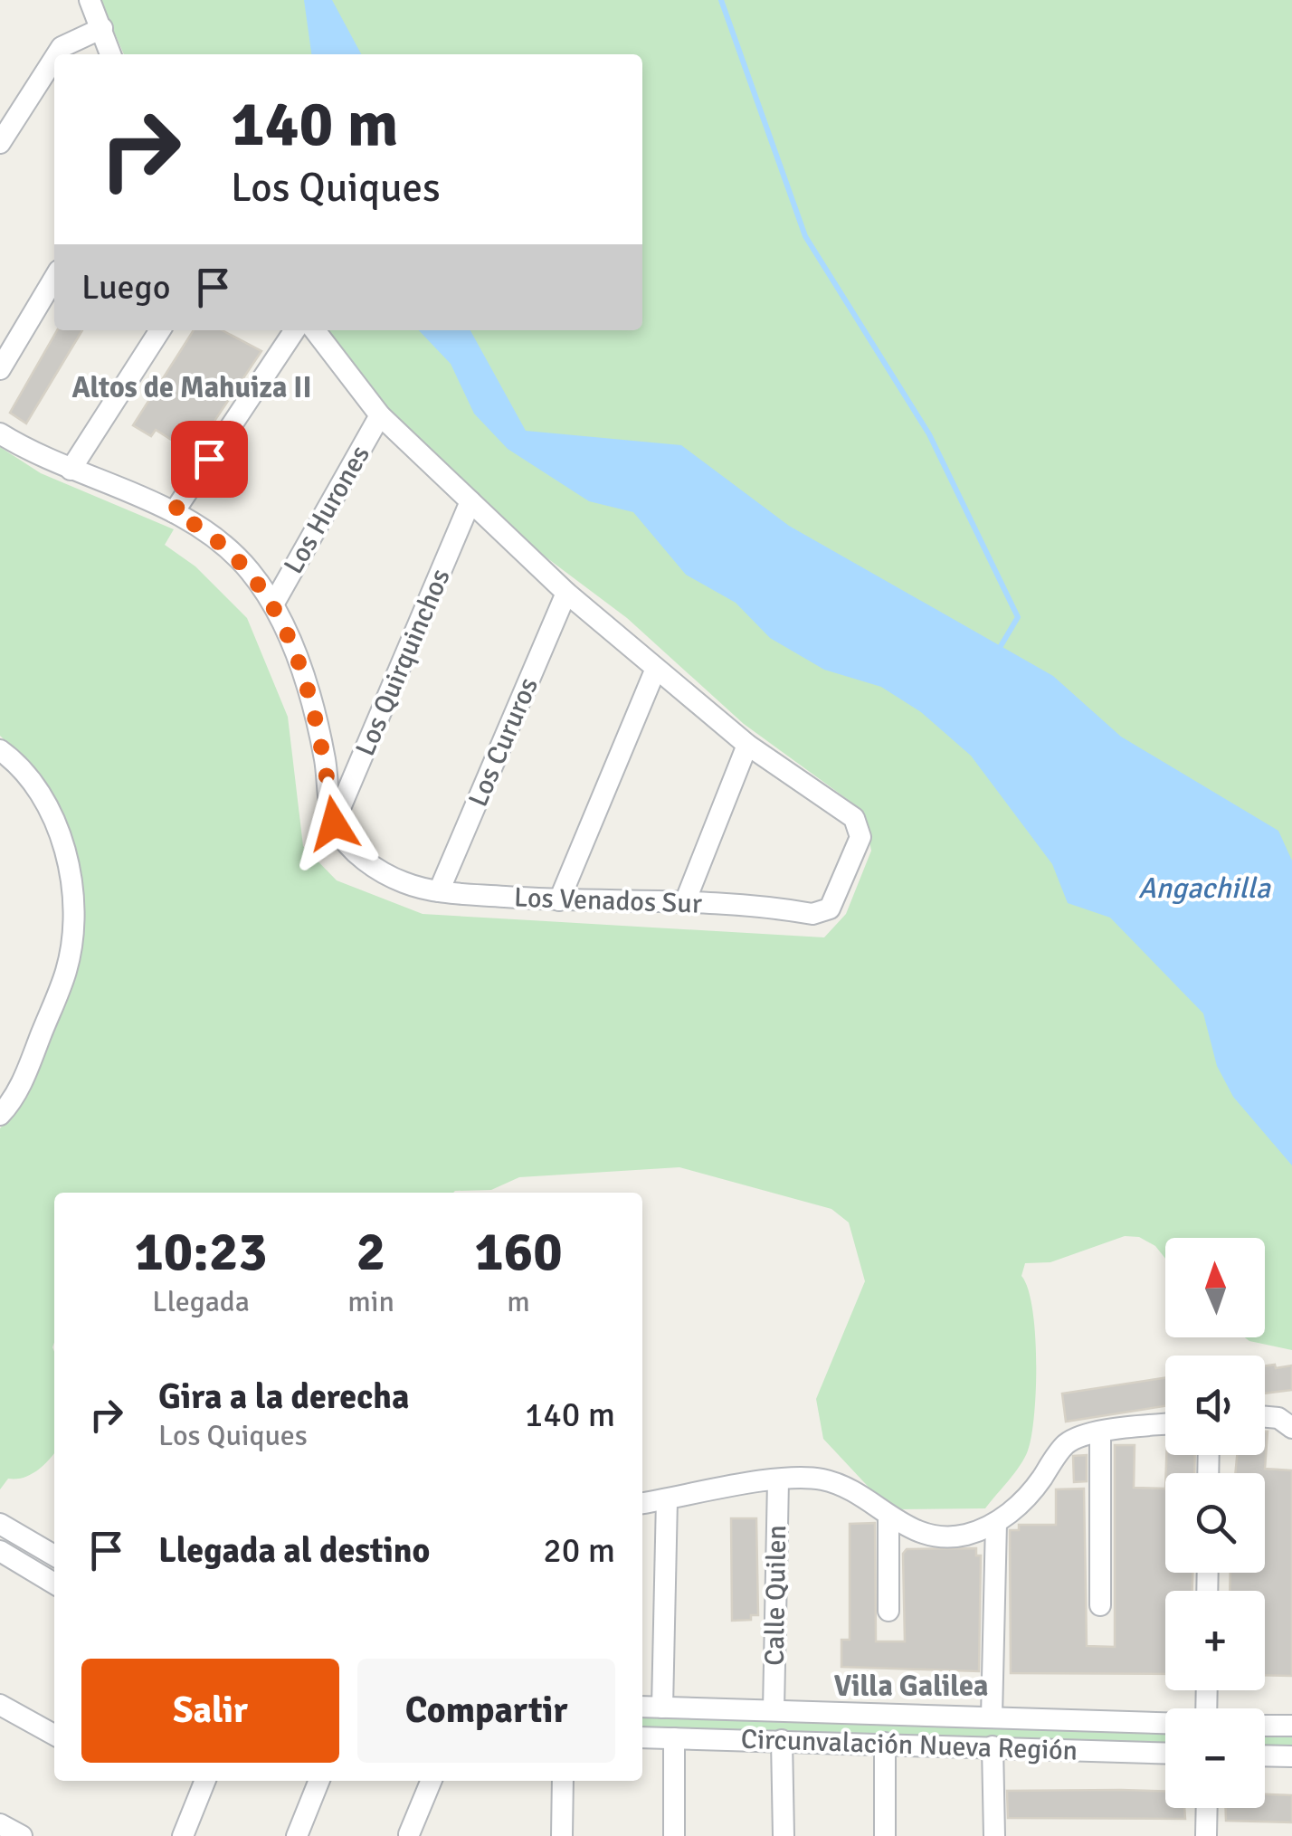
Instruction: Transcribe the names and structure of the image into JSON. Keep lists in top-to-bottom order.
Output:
{
  "streets": {
    "street": [
      "Los Hurones",
      "Los Quirquinchos",
      "Los Cururos",
      "Los Venados Sur",
      "Calle Quilen",
      "Circunvalación Nueva Región"
    ]
  },
  "crossings": [
    ["Los Hurones", "Los Venados Sur"],
    ["Los Quirquinchos", "Los Venados Sur"],
    ["Los Cururos", "Los Venados Sur"],
    ["Calle Quilen", "Circunvalación Nueva Región"]
  ],
  "districts": ["Altos de Mahuiza II", "Villa Galilea"],
  "water": ["Angachilla"],
  "north": "top",
  "page": {
    "turn": ["140 m", "Los Quiques"],
    "then": "Luego",
    "eta": [
      "10:23",
      "Llegada",
      "2",
      "min",
      "160",
      "m"
    ],
    "map_buttons": ["+", "−"],
    "list": [
      {
        "name": "Gira a la derecha",
        "note": "Los Quiques",
        "value": "140 m"
      },
      {
        "name": "Llegada al destino",
        "value": "20 m"
      }
    ],
    "buttons": ["Salir", "Compartir"]
  }
}
